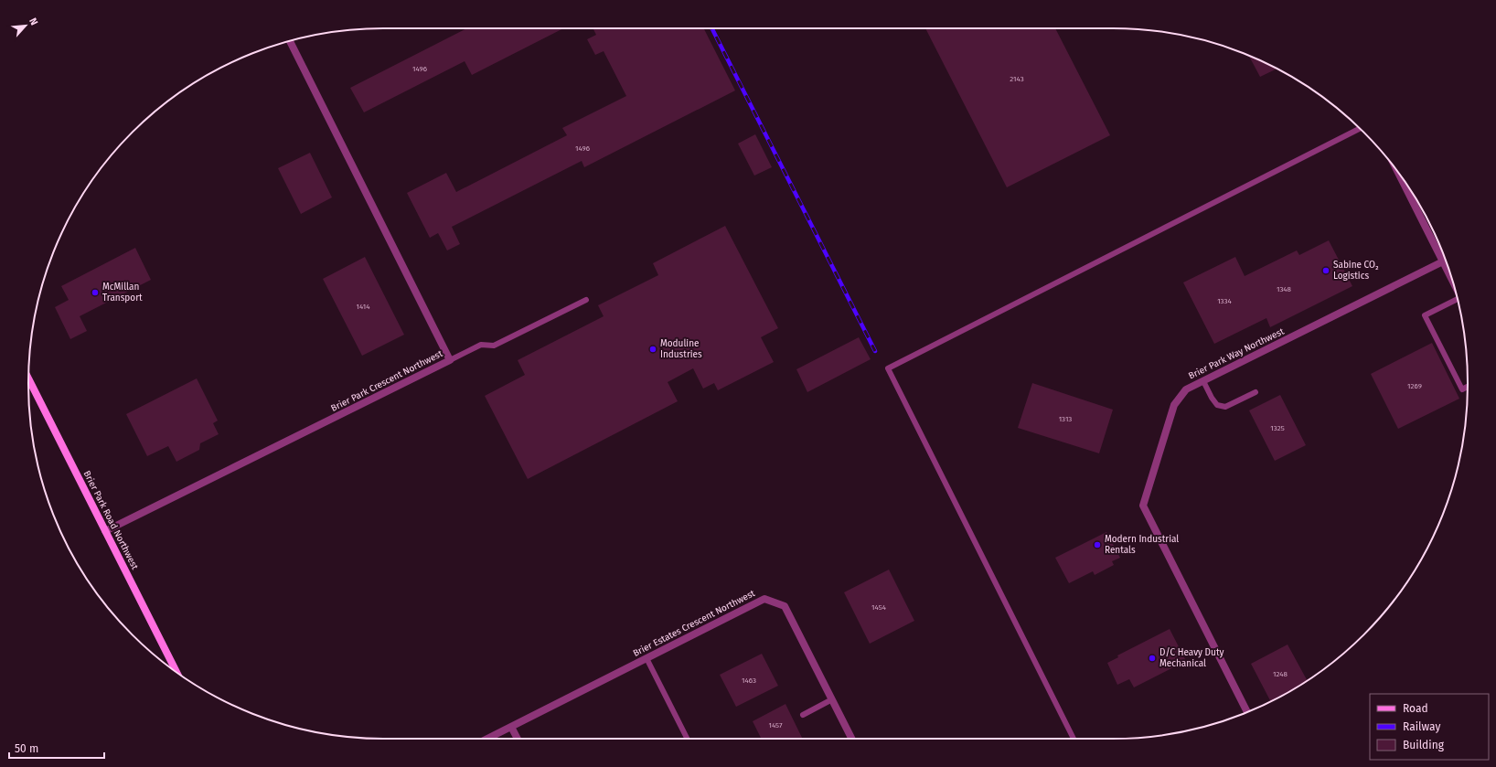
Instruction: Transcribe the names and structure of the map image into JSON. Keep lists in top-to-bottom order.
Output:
{
  "streets": {
    "street": [
      "Brier Park Way Northwest",
      "Brier Park Crescent Northwest",
      "Brier Park Road Northwest",
      "Brier Estates Crescent Northwest"
    ]
  },
  "crossings": [
    ["Brier Park Crescent Northwest", "Brier Park Road Northwest"]
  ],
  "places": [
    "Sabine CO₂ Logistics",
    "McMillan Transport",
    "Moduline Industries",
    "Modern Industrial Rentals",
    "D/C Heavy Duty Mechanical"
  ],
  "house_numbers": [
    "1496",
    "2143",
    "1496",
    "1348",
    "1334",
    "1414",
    "1269",
    "1313",
    "1325",
    "1454",
    "1248",
    "1463",
    "1457"
  ],
  "legend": ["Road", "Railway", "Building"],
  "scale_bar": "50 m",
  "north": "top right"
}
